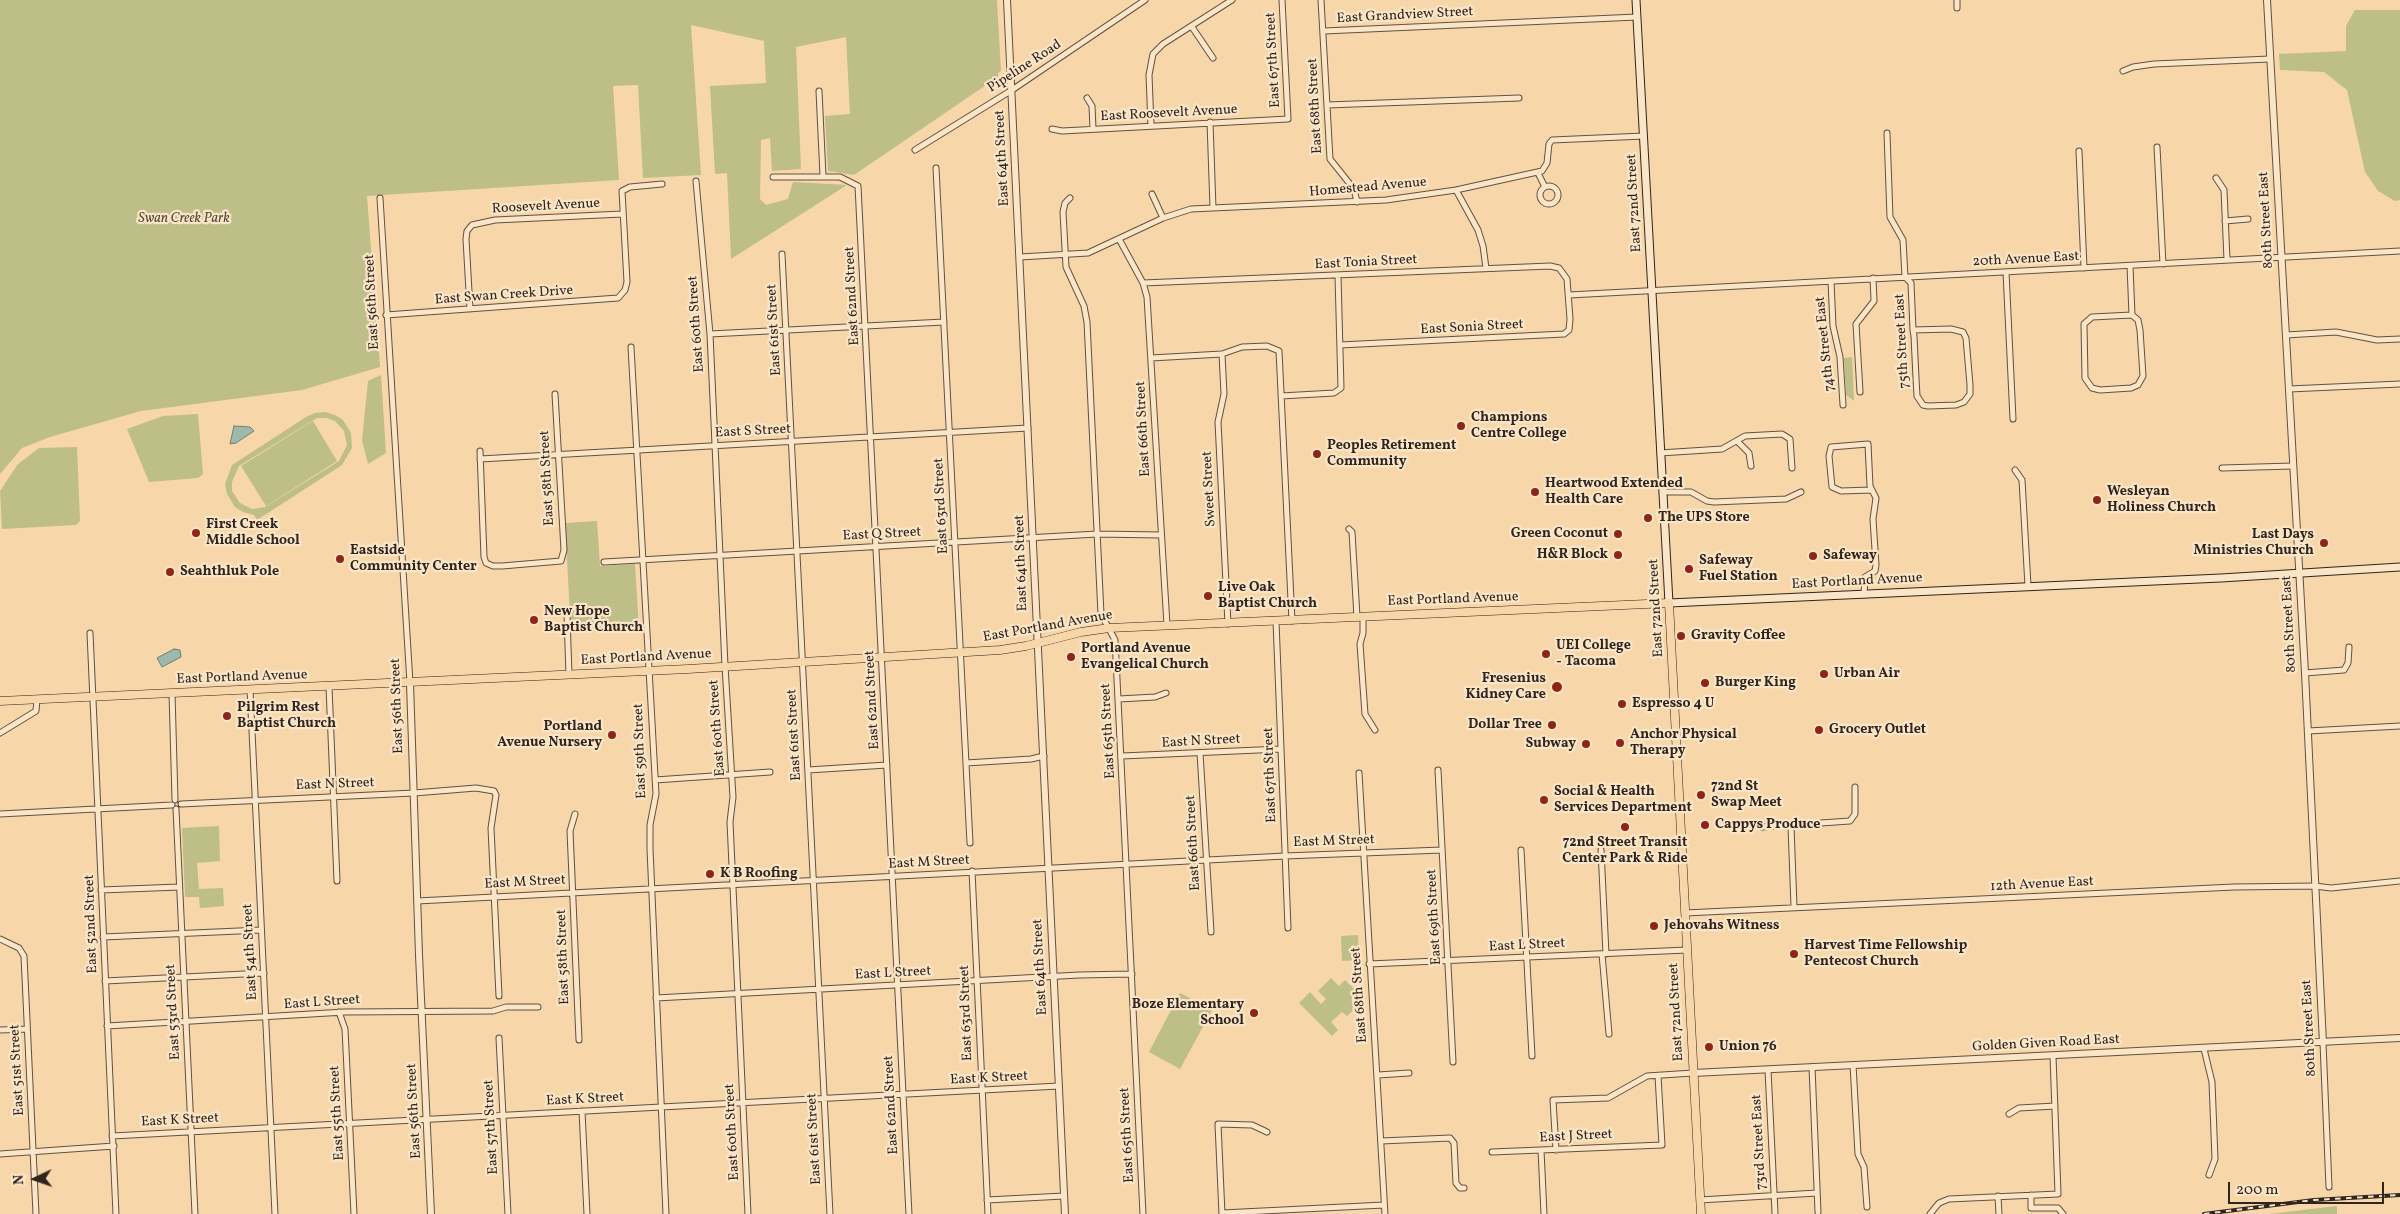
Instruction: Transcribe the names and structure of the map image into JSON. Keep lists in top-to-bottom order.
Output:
{
  "streets": {
    "main road": ["East 72nd Street", "East Portland Avenue"],
    "street": [
      "East Grandview Street",
      "East 67th Street",
      "Pipeline Road",
      "East 68th Street",
      "East Roosevelt Avenue",
      "East 64th Street",
      "Homestead Avenue",
      "Roosevelt Avenue",
      "80th Street East",
      "20th Avenue East",
      "East Tonia Street",
      "East Swan Creek Drive",
      "East 62nd Street",
      "East 56th Street",
      "East 60th Street",
      "East Sonia Street",
      "East 61st Street",
      "75th Street East",
      "74th Street East",
      "East 66th Street",
      "East S Street",
      "East 58th Street",
      "Sweet Street",
      "East 63rd Street",
      "East Q Street",
      "East 65th Street",
      "East N Street",
      "East 59th Street",
      "East M Street",
      "12th Avenue East",
      "East 69th Street",
      "East 52nd Street",
      "East L Street",
      "East 54th Street",
      "East 53rd Street",
      "Golden Given Road East",
      "East 51st Street",
      "East K Street",
      "East 55th Street",
      "East 57th Street",
      "East J Street",
      "73rd Street East"
    ]
  },
  "crossings": [
    ["East Grandview Street", "East 68th Street"],
    ["East Grandview Street", "East 72nd Street"],
    ["East 67th Street", "East Roosevelt Avenue"],
    ["East 67th Street", "East Portland Avenue"],
    ["East 67th Street", "East N Street"],
    ["East 67th Street", "East M Street"],
    ["Pipeline Road", "East 64th Street"],
    ["East 68th Street", "Homestead Avenue"],
    ["East 68th Street", "East M Street"],
    ["East 68th Street", "East L Street"],
    ["East 64th Street", "Homestead Avenue"],
    ["East 64th Street", "East S Street"],
    ["East 64th Street", "East Q Street"],
    ["East 64th Street", "East Portland Avenue"],
    ["East 64th Street", "East M Street"],
    ["East 64th Street", "East L Street"],
    ["East 64th Street", "East K Street"],
    ["Homestead Avenue", "East 66th Street"],
    ["Homestead Avenue", "East 65th Street"],
    ["East 72nd Street", "20th Avenue East"],
    ["East 72nd Street", "East Portland Avenue"],
    ["East 72nd Street", "12th Avenue East"],
    ["East 72nd Street", "East L Street"],
    ["East 72nd Street", "Golden Given Road East"],
    ["Roosevelt Avenue", "East Swan Creek Drive"],
    ["80th Street East", "20th Avenue East"],
    ["80th Street East", "East Portland Avenue"],
    ["80th Street East", "12th Avenue East"],
    ["80th Street East", "Golden Given Road East"],
    ["20th Avenue East", "East Tonia Street"],
    ["20th Avenue East", "East Sonia Street"],
    ["20th Avenue East", "75th Street East"],
    ["20th Avenue East", "74th Street East"],
    ["East Tonia Street", "East Sonia Street"],
    ["East Tonia Street", "East 66th Street"],
    ["East Swan Creek Drive", "East 56th Street"],
    ["East 62nd Street", "East S Street"],
    ["East 62nd Street", "East Q Street"],
    ["East 62nd Street", "East Portland Avenue"],
    ["East 62nd Street", "East M Street"],
    ["East 62nd Street", "East L Street"],
    ["East 62nd Street", "East K Street"],
    ["East 56th Street", "East Portland Avenue"],
    ["East 56th Street", "East N Street"],
    ["East 56th Street", "East M Street"],
    ["East 56th Street", "East L Street"],
    ["East 56th Street", "East K Street"],
    ["East 60th Street", "East S Street"],
    ["East 60th Street", "East Q Street"],
    ["East 60th Street", "East Portland Avenue"],
    ["East 60th Street", "East M Street"],
    ["East 60th Street", "East L Street"],
    ["East 60th Street", "East K Street"],
    ["East 61st Street", "East S Street"],
    ["East 61st Street", "East Q Street"],
    ["East 61st Street", "East Portland Avenue"],
    ["East 61st Street", "East M Street"],
    ["East 61st Street", "East L Street"],
    ["East 61st Street", "East K Street"],
    ["East 66th Street", "East Q Street"],
    ["East 66th Street", "East Portland Avenue"],
    ["East 66th Street", "East N Street"],
    ["East 66th Street", "East M Street"],
    ["East S Street", "East 58th Street"],
    ["East S Street", "East 63rd Street"],
    ["East S Street", "East 59th Street"],
    ["East 58th Street", "East M Street"],
    ["Sweet Street", "East Portland Avenue"],
    ["East 63rd Street", "East Q Street"],
    ["East 63rd Street", "East Portland Avenue"],
    ["East 63rd Street", "East M Street"],
    ["East 63rd Street", "East L Street"],
    ["East 63rd Street", "East K Street"],
    ["East Q Street", "East 65th Street"],
    ["East Q Street", "East 59th Street"],
    ["East Portland Avenue", "East 65th Street"],
    ["East Portland Avenue", "East 59th Street"],
    ["East Portland Avenue", "East 52nd Street"],
    ["East Portland Avenue", "East 54th Street"],
    ["East Portland Avenue", "East 53rd Street"],
    ["East 65th Street", "East N Street"],
    ["East 65th Street", "East M Street"],
    ["East 65th Street", "East L Street"],
    ["East N Street", "East M Street"],
    ["East N Street", "East 54th Street"],
    ["East N Street", "East 53rd Street"],
    ["East 59th Street", "East M Street"],
    ["East 59th Street", "East L Street"],
    ["East 59th Street", "East K Street"],
    ["East M Street", "East 69th Street"],
    ["East 69th Street", "East L Street"],
    ["East 52nd Street", "East L Street"],
    ["East 52nd Street", "East K Street"],
    ["East L Street", "East 54th Street"],
    ["East L Street", "East 53rd Street"],
    ["East L Street", "East 55th Street"],
    ["East 54th Street", "East K Street"],
    ["East 53rd Street", "East K Street"],
    ["Golden Given Road East", "73rd Street East"],
    ["East K Street", "East 55th Street"],
    ["East K Street", "East 57th Street"]
  ],
  "parks": ["Swan Creek Park"],
  "places": [
    "Champions Centre College",
    "Peoples Retirement Community",
    "Heartwood Extended Health Care",
    "Wesleyan Holiness Church",
    "The UPS Store",
    "First Creek Middle School",
    "Green Coconut",
    "Last Days Ministries Church",
    "H&R Block",
    "Safeway",
    "Eastside Community Center",
    "Safeway Fuel Station",
    "Seahthluk Pole",
    "Live Oak Baptist Church",
    "New Hope Baptist Church",
    "Gravity Coffee",
    "UEI College - Tacoma",
    "Portland Avenue Evangelical Church",
    "Urban Air",
    "Burger King",
    "Fresenius Kidney Care",
    "Espresso 4 U",
    "Pilgrim Rest Baptist Church",
    "Dollar Tree",
    "Grocery Outlet",
    "Portland Avenue Nursery",
    "Anchor Physical Therapy",
    "Subway",
    "72nd St Swap Meet",
    "Social & Health Services Department",
    "Cappys Produce",
    "72nd Street Transit Center Park & Ride",
    "K B Roofing",
    "Jehovahs Witness",
    "Harvest Time Fellowship Pentecost Church",
    "Boze Elementary School",
    "Union 76"
  ],
  "scale_bar": "200 m",
  "north": "left"
}
